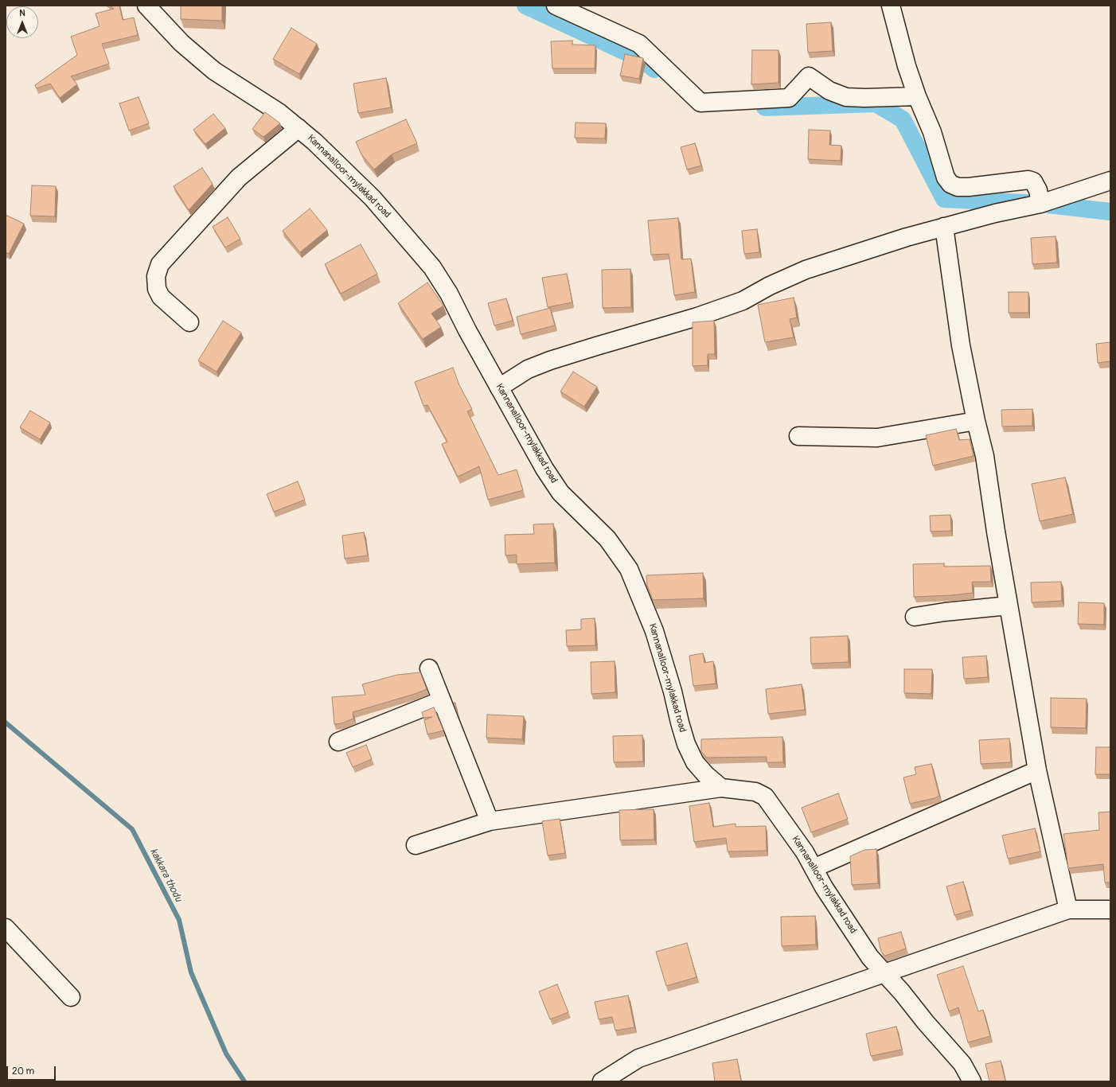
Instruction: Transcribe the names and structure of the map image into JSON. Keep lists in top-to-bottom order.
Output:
{
  "streets": {
    "street": ["Kannanalloor-mylakkad road"]
  },
  "water": ["kakkara thodu"],
  "scale_bar": "20 m",
  "north": "top"
}
